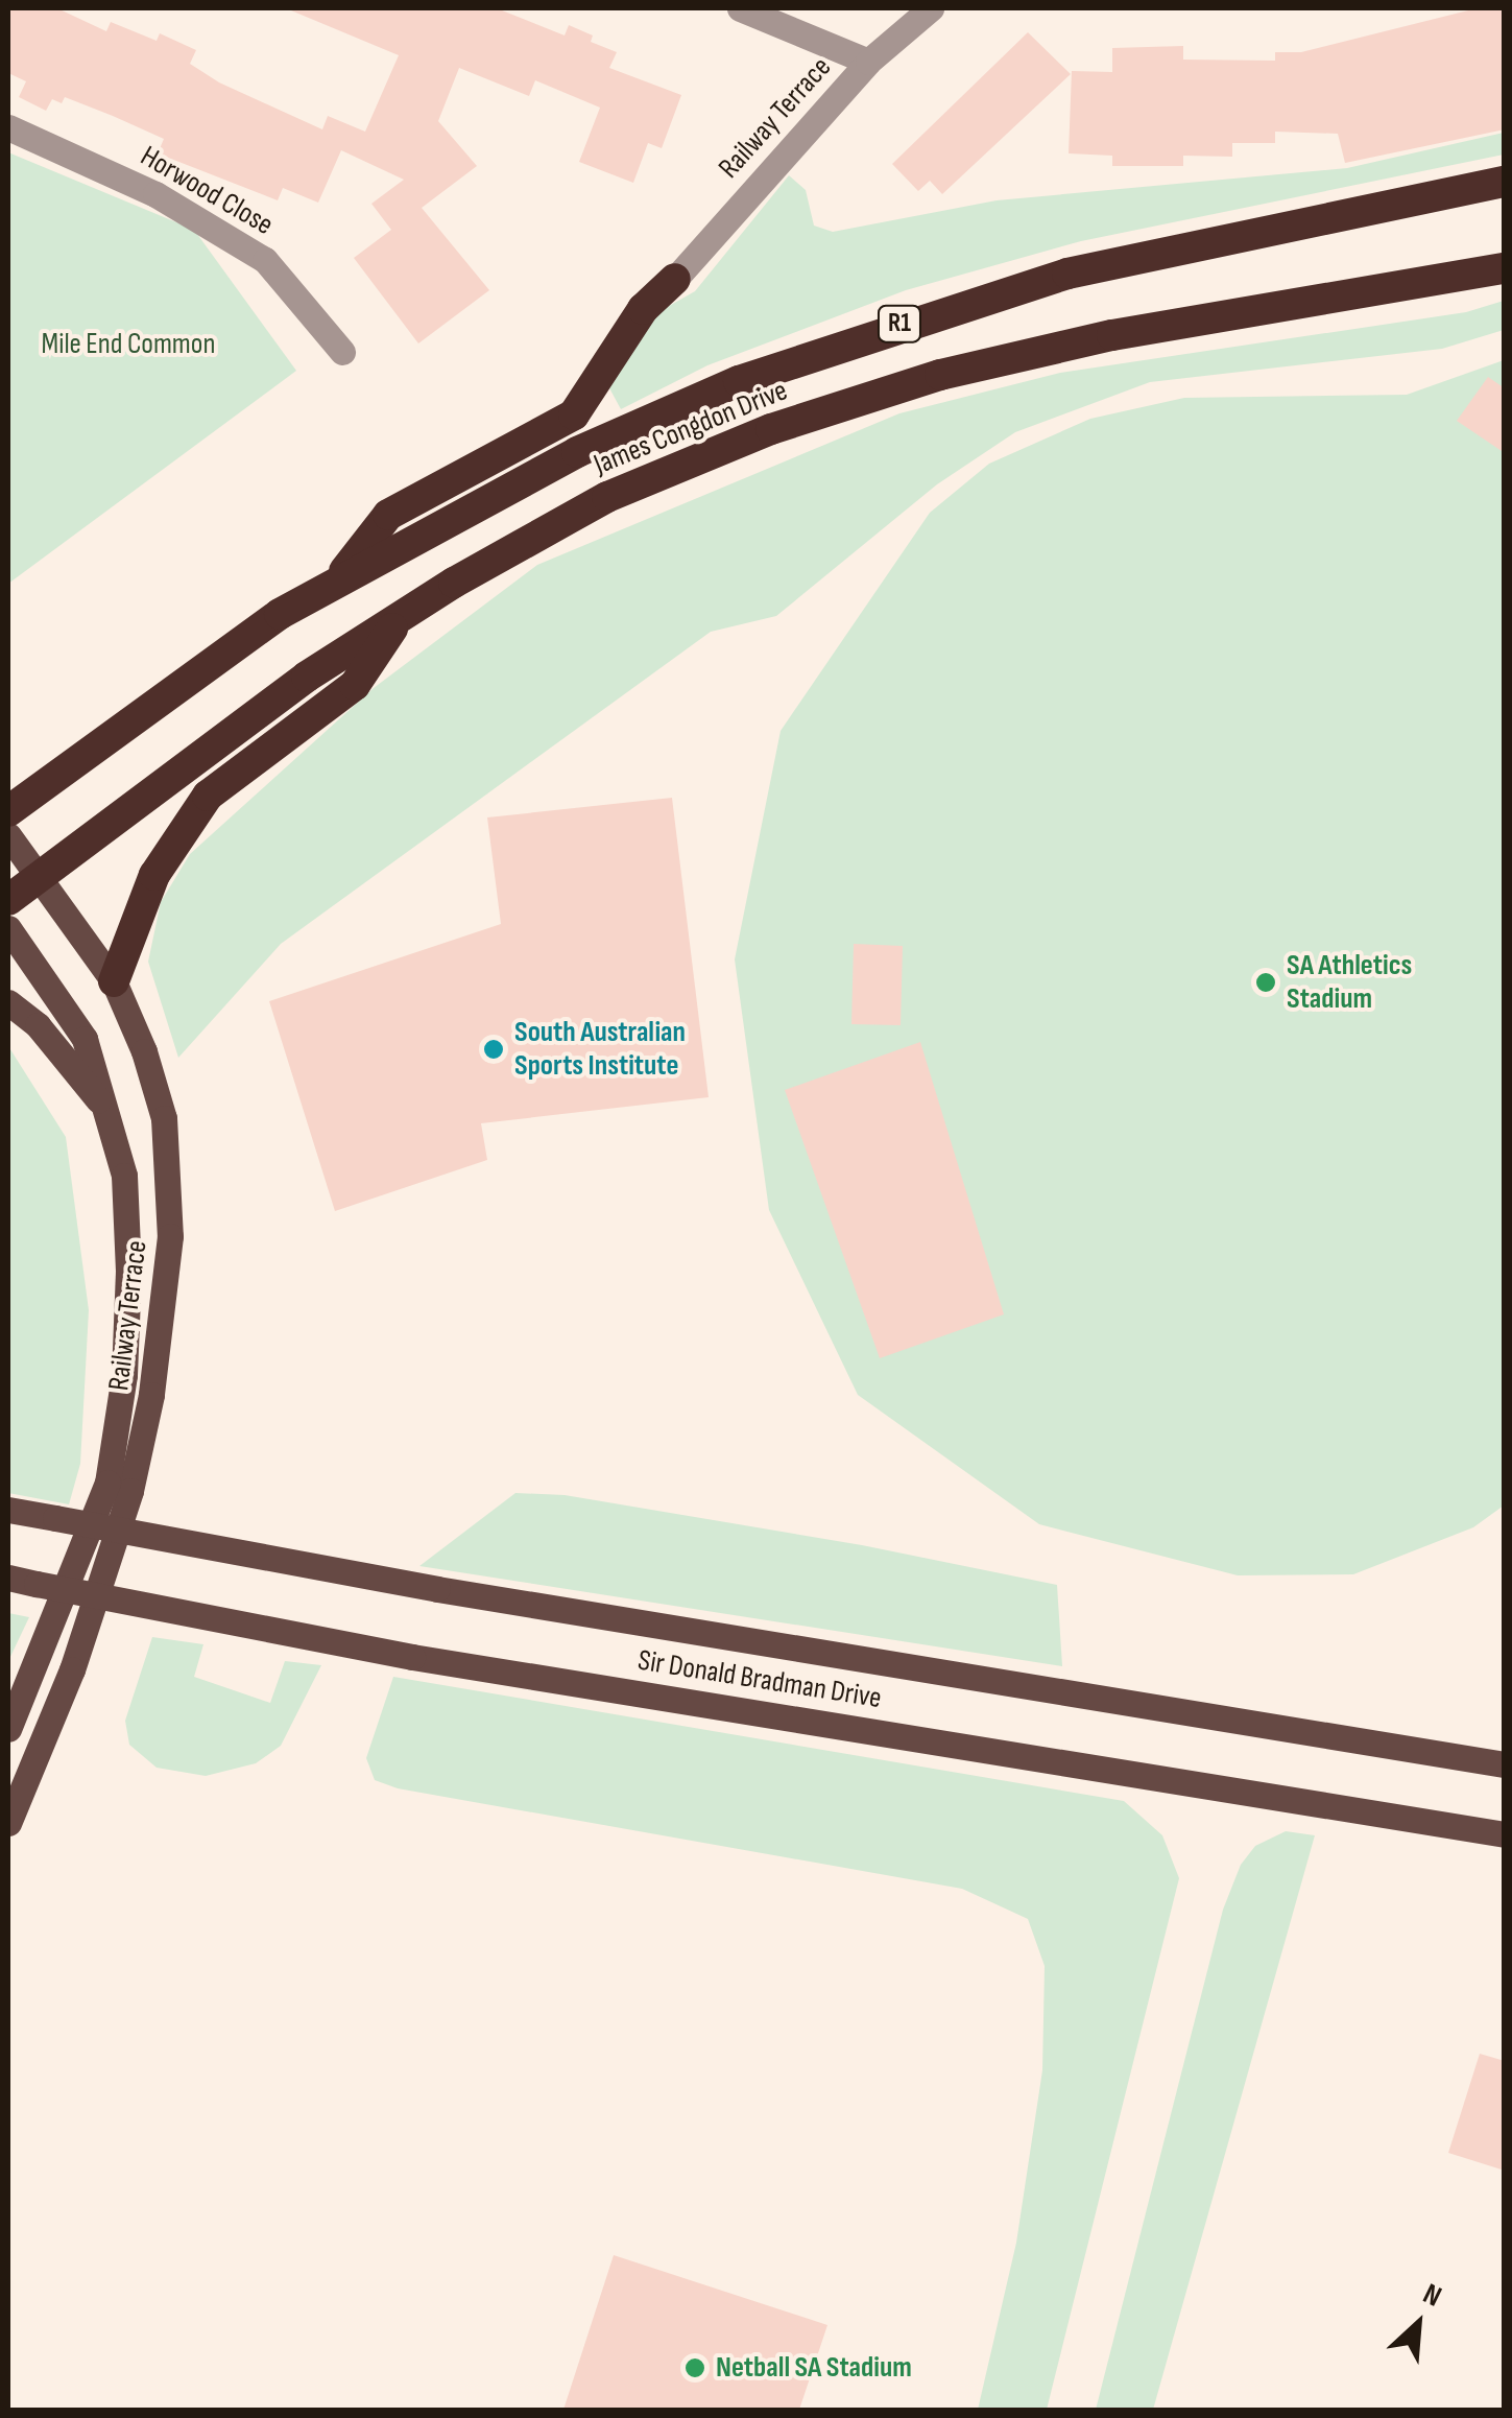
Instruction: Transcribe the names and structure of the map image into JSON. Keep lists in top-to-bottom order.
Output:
{
  "streets": {
    "highway": ["R1", "James Congdon Drive"],
    "main road": ["Railway Terrace", "Sir Donald Bradman Drive"],
    "street": ["Horwood Close"]
  },
  "crossings": [
    ["Railway Terrace", "James Congdon Drive"]
  ],
  "parks": ["Mile End Common"],
  "places": ["SA Athletics Stadium", "South Australian Sports Institute", "Netball SA Stadium"],
  "north": "top right"
}
